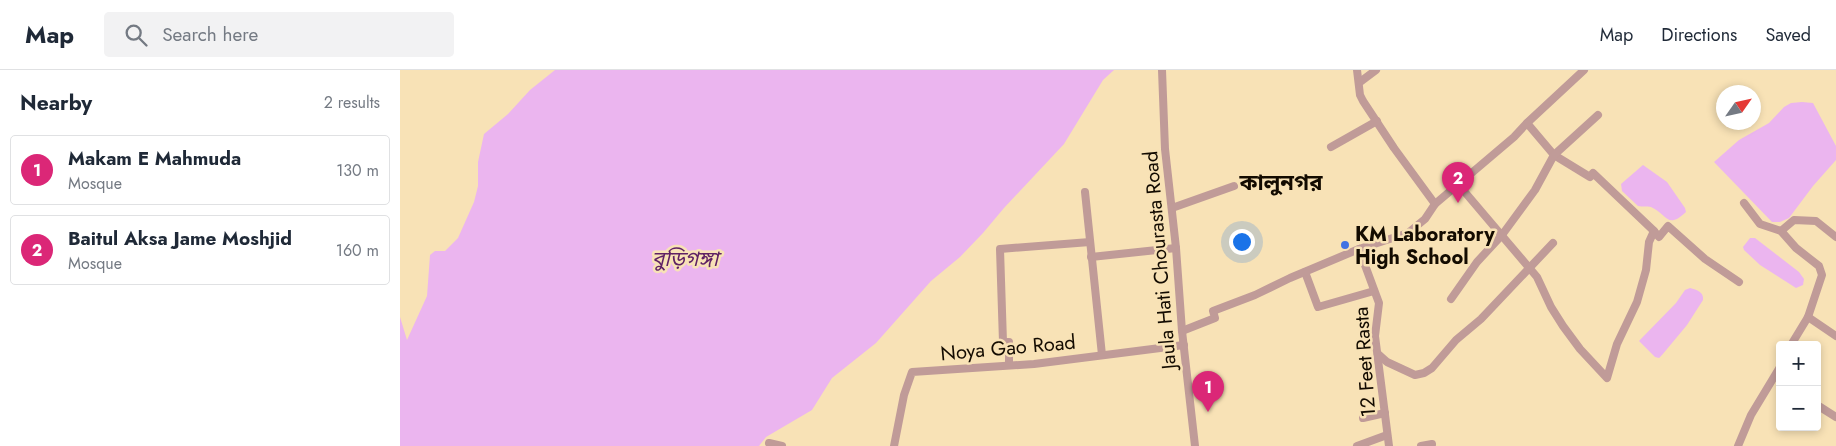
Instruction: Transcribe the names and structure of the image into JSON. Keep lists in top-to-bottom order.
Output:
{
  "streets": {
    "street": ["Jaula Hati Chourasta Road", "Noya Gao Road", "12 Feet Rasta"]
  },
  "crossings": [
    ["Jaula Hati Chourasta Road", "Noya Gao Road"]
  ],
  "districts": ["কালুনগর"],
  "water": ["বুড়িগঙ্গা"],
  "places": ["KM Laboratory High School"],
  "north": "top right",
  "page": {
    "header": "Map",
    "search": "Search here",
    "nav": ["Map", "Directions", "Saved"],
    "heading": ["Nearby", "2 results"],
    "list": [
      {
        "mark": "1",
        "name": "Makam E Mahmuda",
        "note": "Mosque",
        "value": "130 m"
      },
      {
        "mark": "2",
        "name": "Baitul Aksa Jame Moshjid",
        "note": "Mosque",
        "value": "160 m"
      }
    ],
    "pins": ["2", "1"],
    "map_buttons": ["+", "−"]
  }
}
